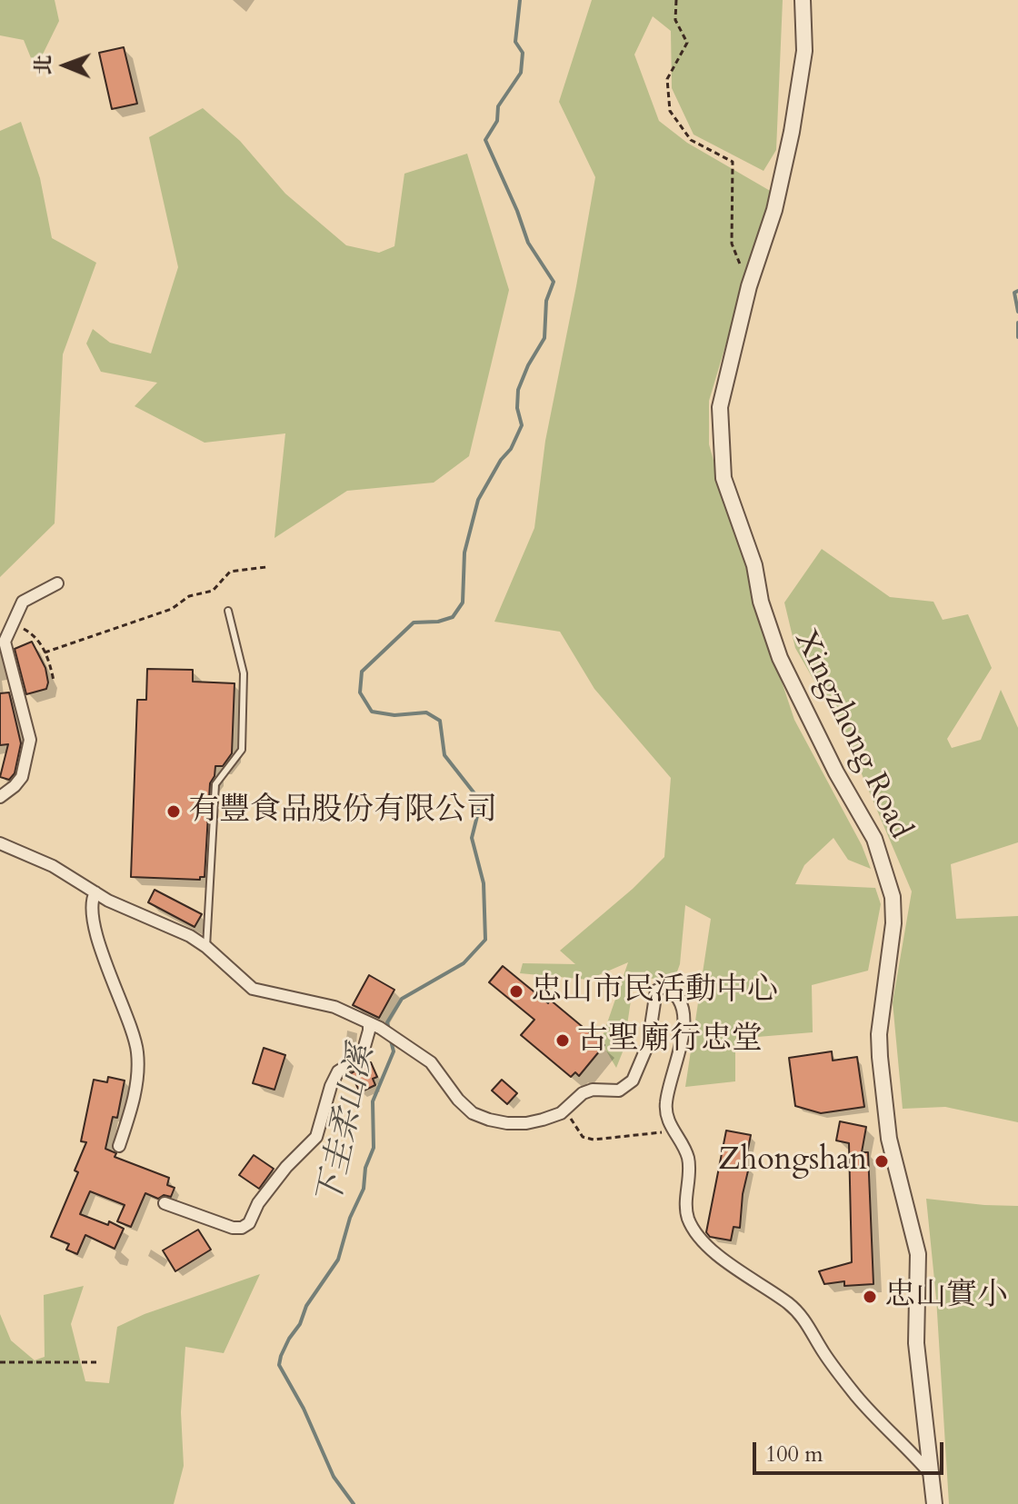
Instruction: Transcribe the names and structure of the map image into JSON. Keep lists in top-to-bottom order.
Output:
{
  "streets": {
    "street": ["Xingzhong Road"]
  },
  "water": ["下圭柔山溪"],
  "places": [
    "有豐食品股份有限公司",
    "忠山市民活動中心",
    "古聖廟行忠堂",
    "Zhongshan",
    "忠山實小"
  ],
  "scale_bar": "100 m",
  "north": "left"
}
